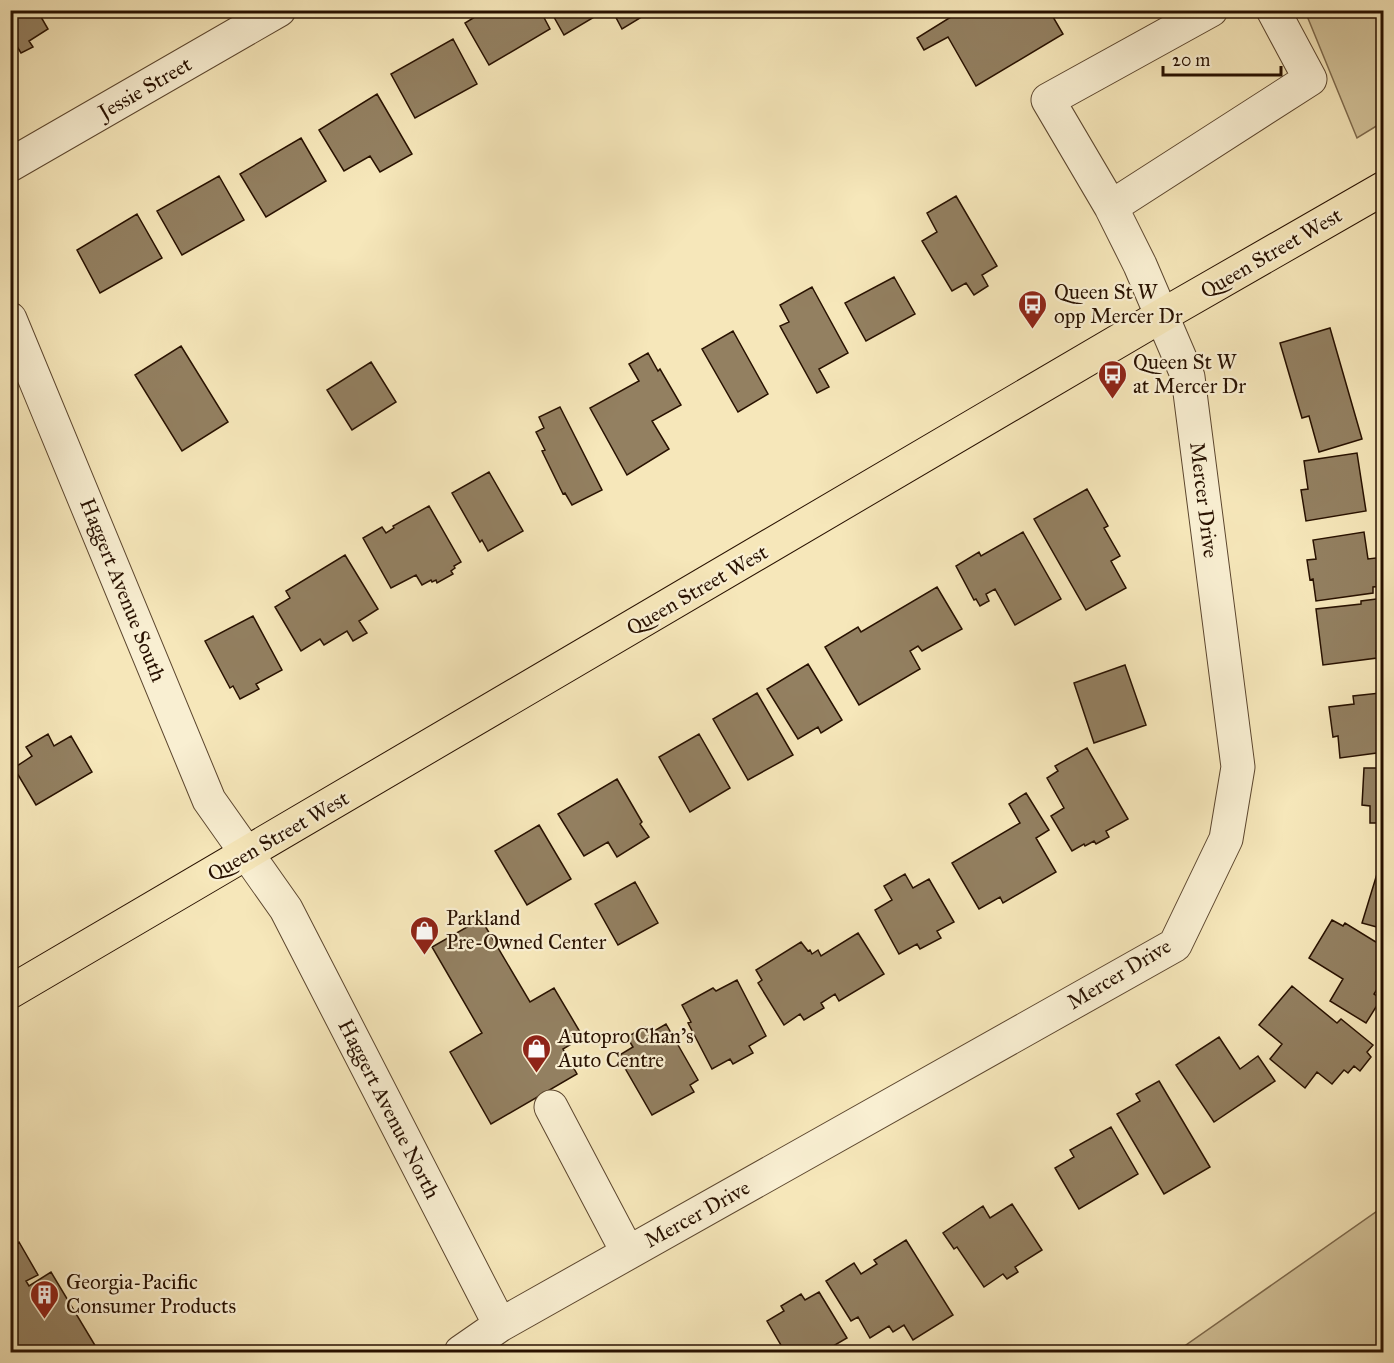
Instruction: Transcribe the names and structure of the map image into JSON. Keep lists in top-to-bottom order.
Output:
{
  "streets": {
    "main road": ["Queen Street West"],
    "street": [
      "Jessie Street",
      "Mercer Drive",
      "Haggert Avenue South",
      "Haggert Avenue North"
    ]
  },
  "crossings": [
    ["Queen Street West", "Mercer Drive"],
    ["Queen Street West", "Haggert Avenue South"],
    ["Queen Street West", "Haggert Avenue North"],
    ["Mercer Drive", "Haggert Avenue North"],
    ["Haggert Avenue South", "Haggert Avenue North"]
  ],
  "places": {
    "bus stop": ["Queen St W opp Mercer Dr", "Queen St W at Mercer Dr"],
    "shop": ["Parkland Pre-Owned Center", "Autopro Chan's Auto Centre"],
    "building": ["Georgia-Pacific Consumer Products"]
  },
  "scale_bar": "20 m"
}
